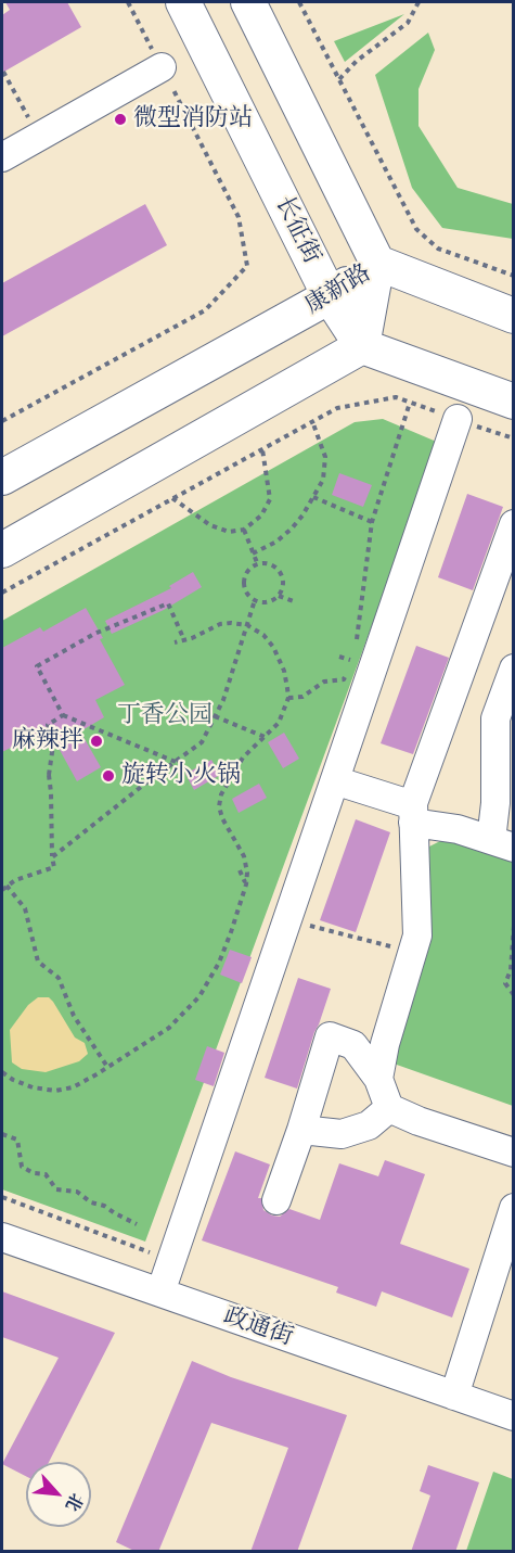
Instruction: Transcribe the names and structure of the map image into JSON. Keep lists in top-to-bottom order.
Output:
{
  "streets": {
    "main road": ["长征街", "康新路"],
    "street": ["政通街"]
  },
  "crossings": [
    ["长征街", "康新路"]
  ],
  "parks": ["丁香公园"],
  "places": ["微型消防站", "麻辣拌", "旋转小火锅"],
  "north": "bottom right"
}
